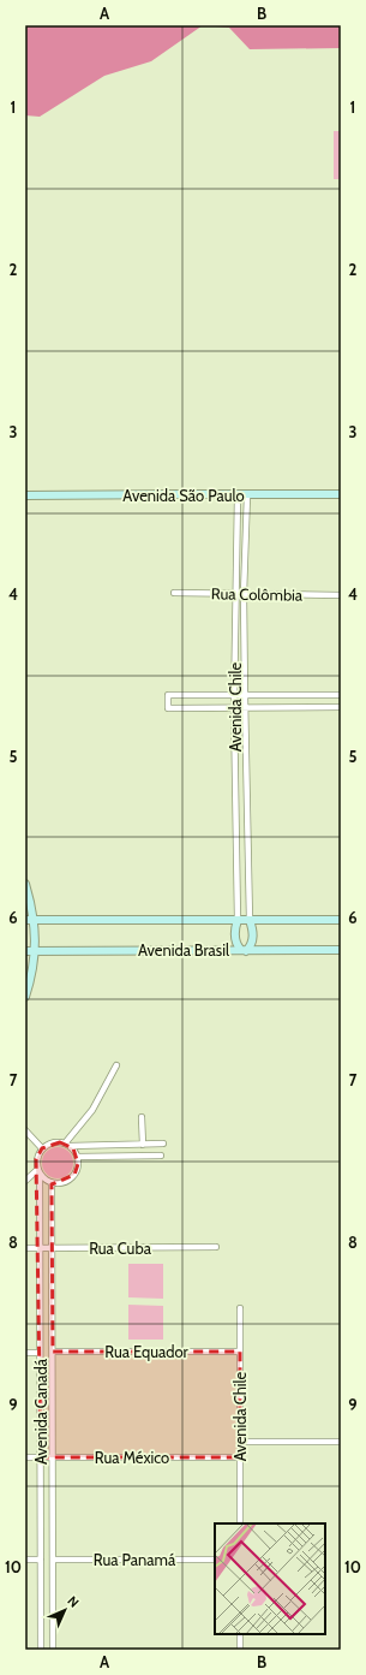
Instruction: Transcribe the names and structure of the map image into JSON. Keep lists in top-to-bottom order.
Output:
{
  "streets": {
    "main road": ["Avenida São Paulo", "Avenida Brasil"],
    "street": [
      "Rua Colômbia",
      "Avenida Chile",
      "Rua Cuba",
      "Rua Equador",
      "Avenida Canadá",
      "Rua México",
      "Rua Panamá"
    ]
  },
  "crossings": [
    ["Avenida São Paulo", "Avenida Chile"],
    ["Rua Colômbia", "Avenida Chile"],
    ["Avenida Chile", "Avenida Brasil"],
    ["Avenida Chile", "Rua Equador"],
    ["Avenida Chile", "Rua México"],
    ["Rua Cuba", "Avenida Canadá"],
    ["Rua Equador", "Avenida Canadá"],
    ["Avenida Canadá", "Rua México"],
    ["Avenida Canadá", "Rua Panamá"]
  ],
  "north": "top right",
  "grid": {
    "columns": ["A", "B"],
    "rows": [
      "1",
      "2",
      "3",
      "4",
      "5",
      "6",
      "7",
      "8",
      "9",
      "10"
    ]
  }
}
